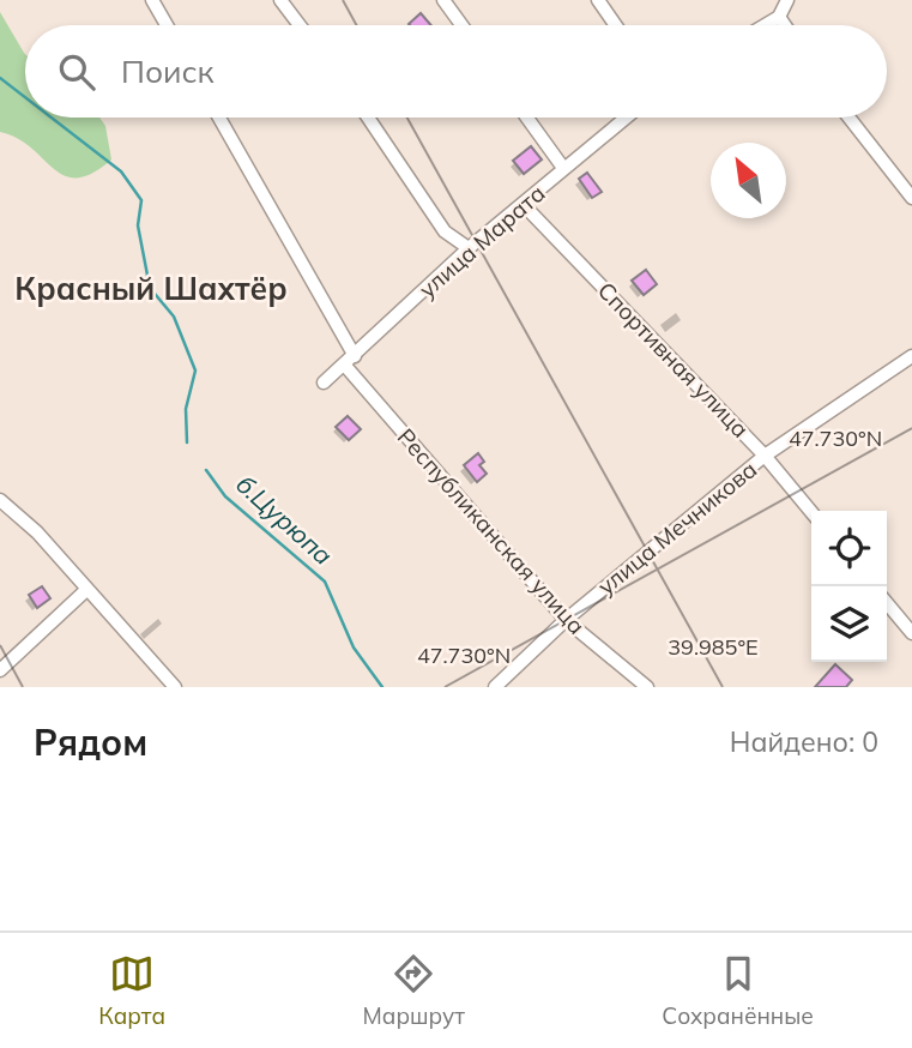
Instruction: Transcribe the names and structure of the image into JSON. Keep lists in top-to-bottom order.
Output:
{
  "streets": {
    "street": [
      "улица Марата",
      "Спортивная улица",
      "улица Мечникова",
      "Республиканская улица"
    ]
  },
  "crossings": [
    ["улица Марата", "Спортивная улица"],
    ["улица Марата", "Республиканская улица"],
    ["Спортивная улица", "улица Мечникова"],
    ["улица Мечникова", "Республиканская улица"]
  ],
  "districts": ["Красный Шахтёр"],
  "water": ["б.Цурюпа"],
  "north": "top left",
  "page": {
    "search": "Поиск",
    "heading": ["Рядом", "Найдено: 0"],
    "nav": ["Карта", "Маршрут", "Сохранённые"]
  },
  "coordinates": ["47.730°N", "39.985°E"]
}
